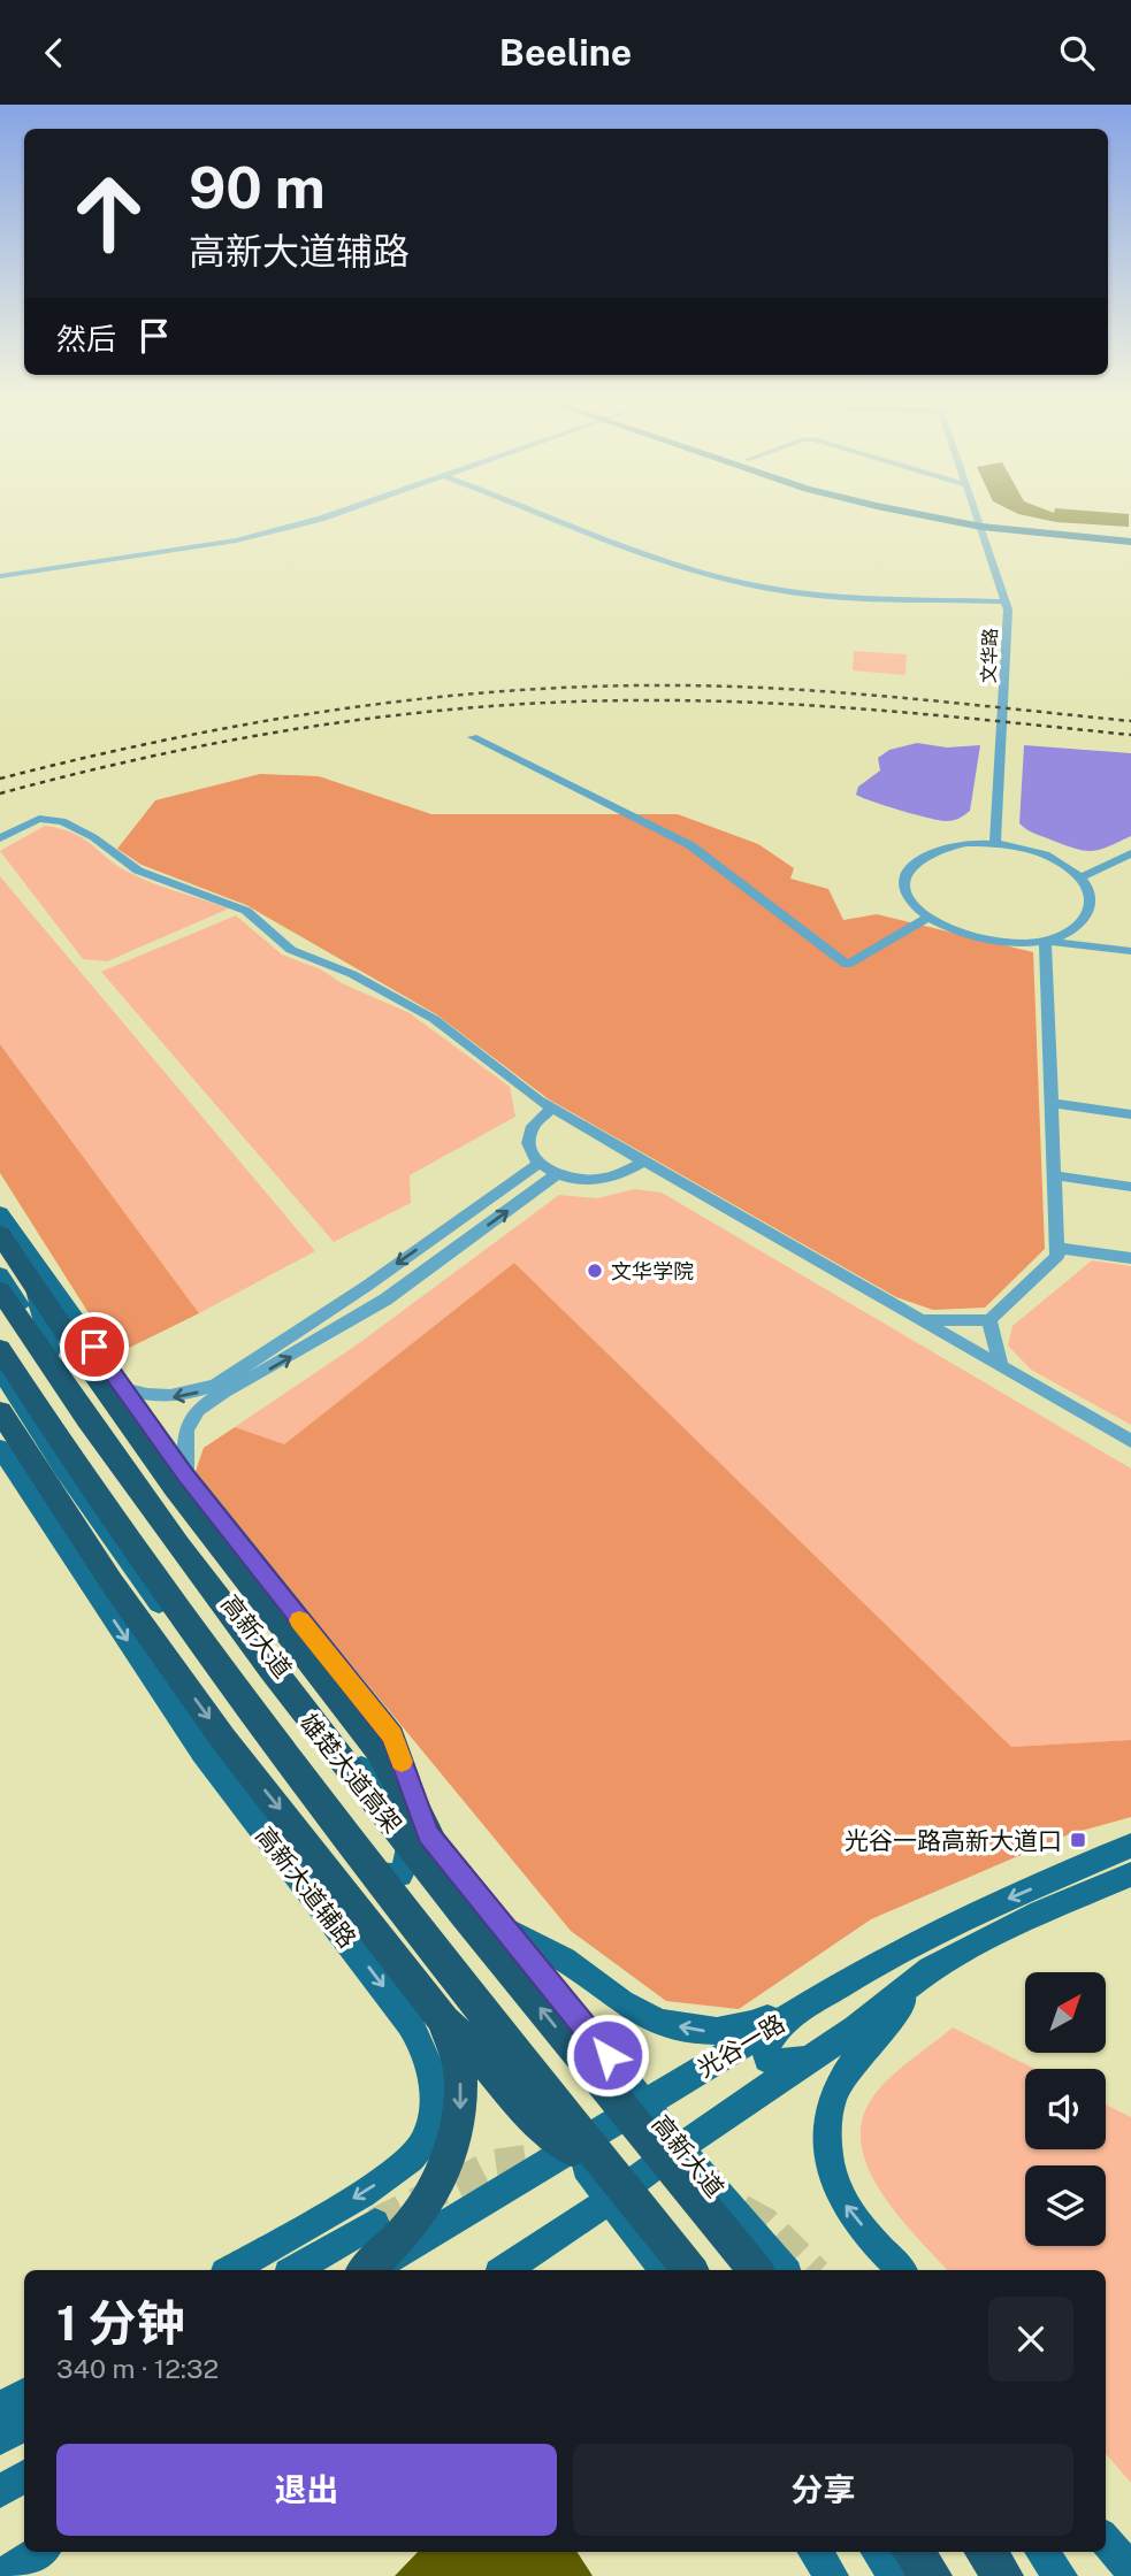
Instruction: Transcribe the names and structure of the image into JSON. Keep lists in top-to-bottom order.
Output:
{
  "streets": {
    "highway": ["雄楚大道高架"],
    "main road": ["高新大道", "高新大道辅路", "光谷一路"],
    "street": ["文华路"]
  },
  "crossings": [
    ["高新大道", "光谷一路"]
  ],
  "places": {
    "other": ["文华学院"],
    "transit": ["光谷一路高新大道口"]
  },
  "north": "top right",
  "page": {
    "header": "Beeline",
    "turn": ["90 m", "高新大道辅路"],
    "then": "然后",
    "heading": ["1 分钟", "340 m · 12:32"],
    "buttons": ["退出", "分享"]
  }
}
